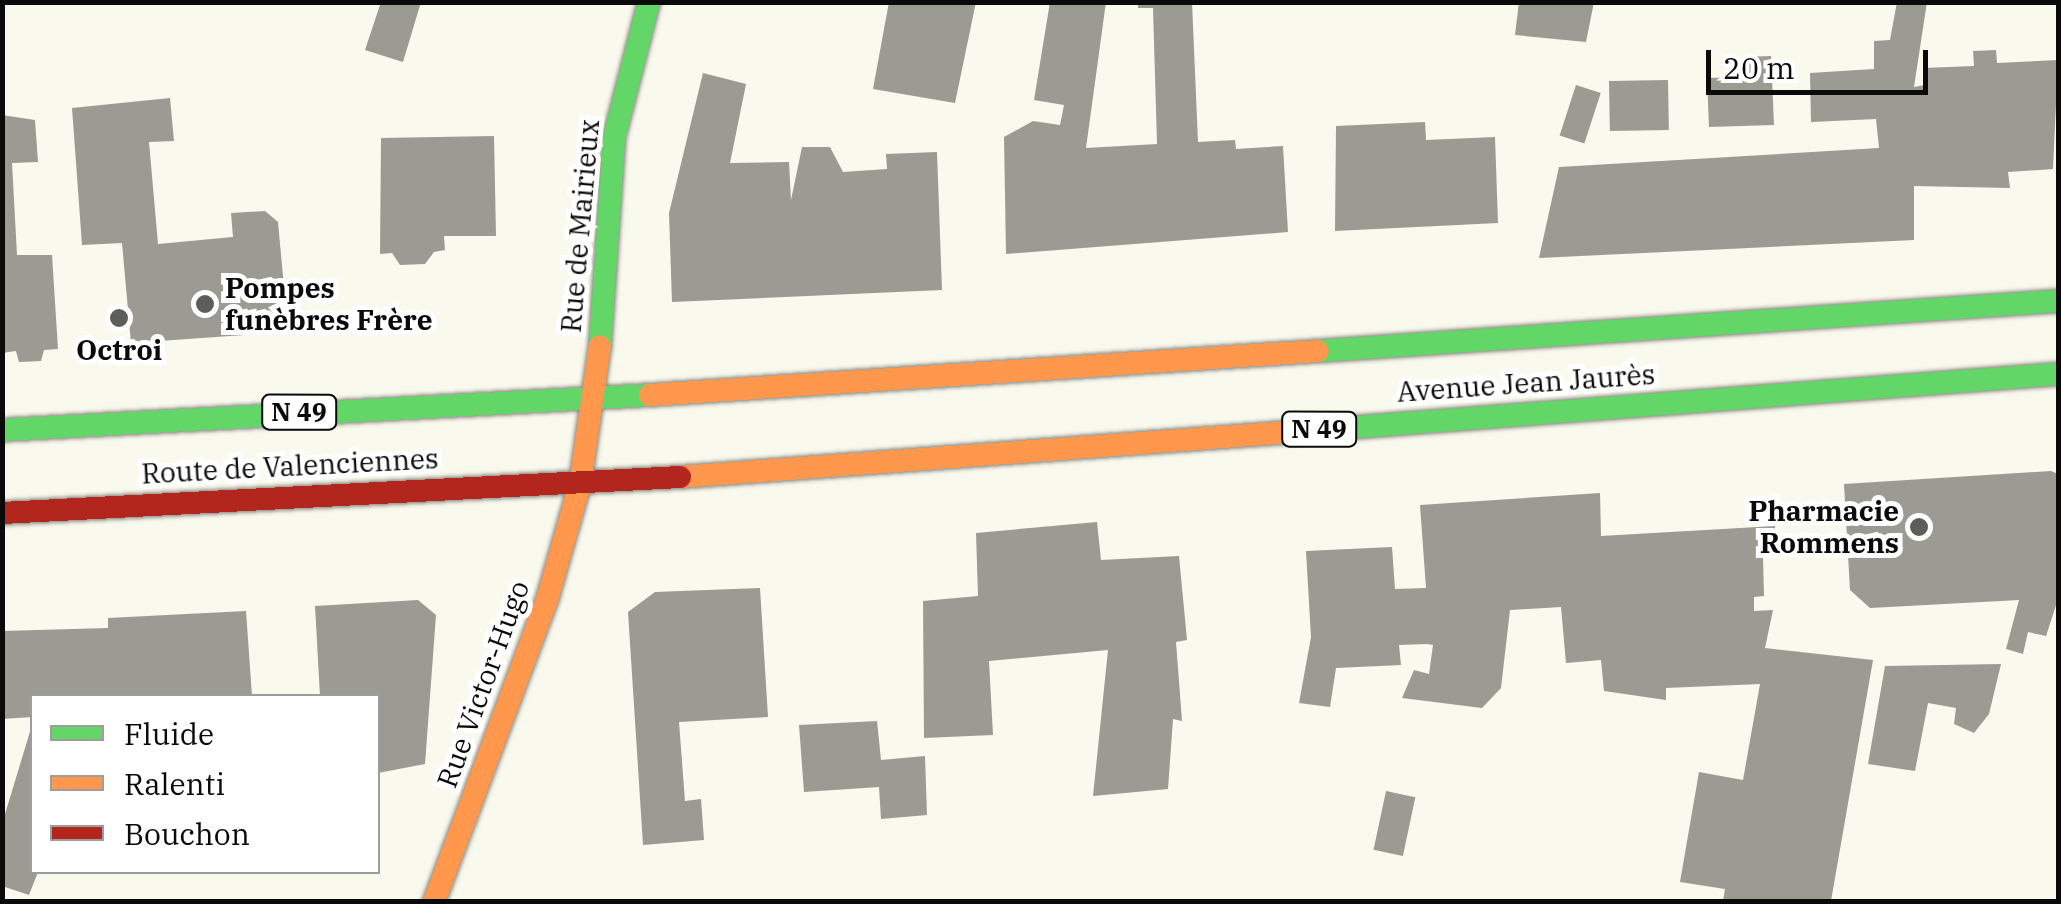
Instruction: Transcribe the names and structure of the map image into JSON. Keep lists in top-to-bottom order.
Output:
{
  "streets": {
    "main road": [
      "Rue de Mairieux",
      "Avenue Jean Jaurès",
      "N 49",
      "Route de Valenciennes",
      "Rue Victor-Hugo"
    ]
  },
  "crossings": [
    ["Rue de Mairieux", "Avenue Jean Jaurès"],
    ["Rue de Mairieux", "Route de Valenciennes"],
    ["Rue de Mairieux", "Rue Victor-Hugo"],
    ["Avenue Jean Jaurès", "Route de Valenciennes"],
    ["Avenue Jean Jaurès", "Rue Victor-Hugo"],
    ["Route de Valenciennes", "Rue Victor-Hugo"]
  ],
  "places": ["Pompes funèbres Frère", "Octroi", "Pharmacie Rommens"],
  "legend": ["Fluide", "Ralenti", "Bouchon"],
  "scale_bar": "20 m"
}
